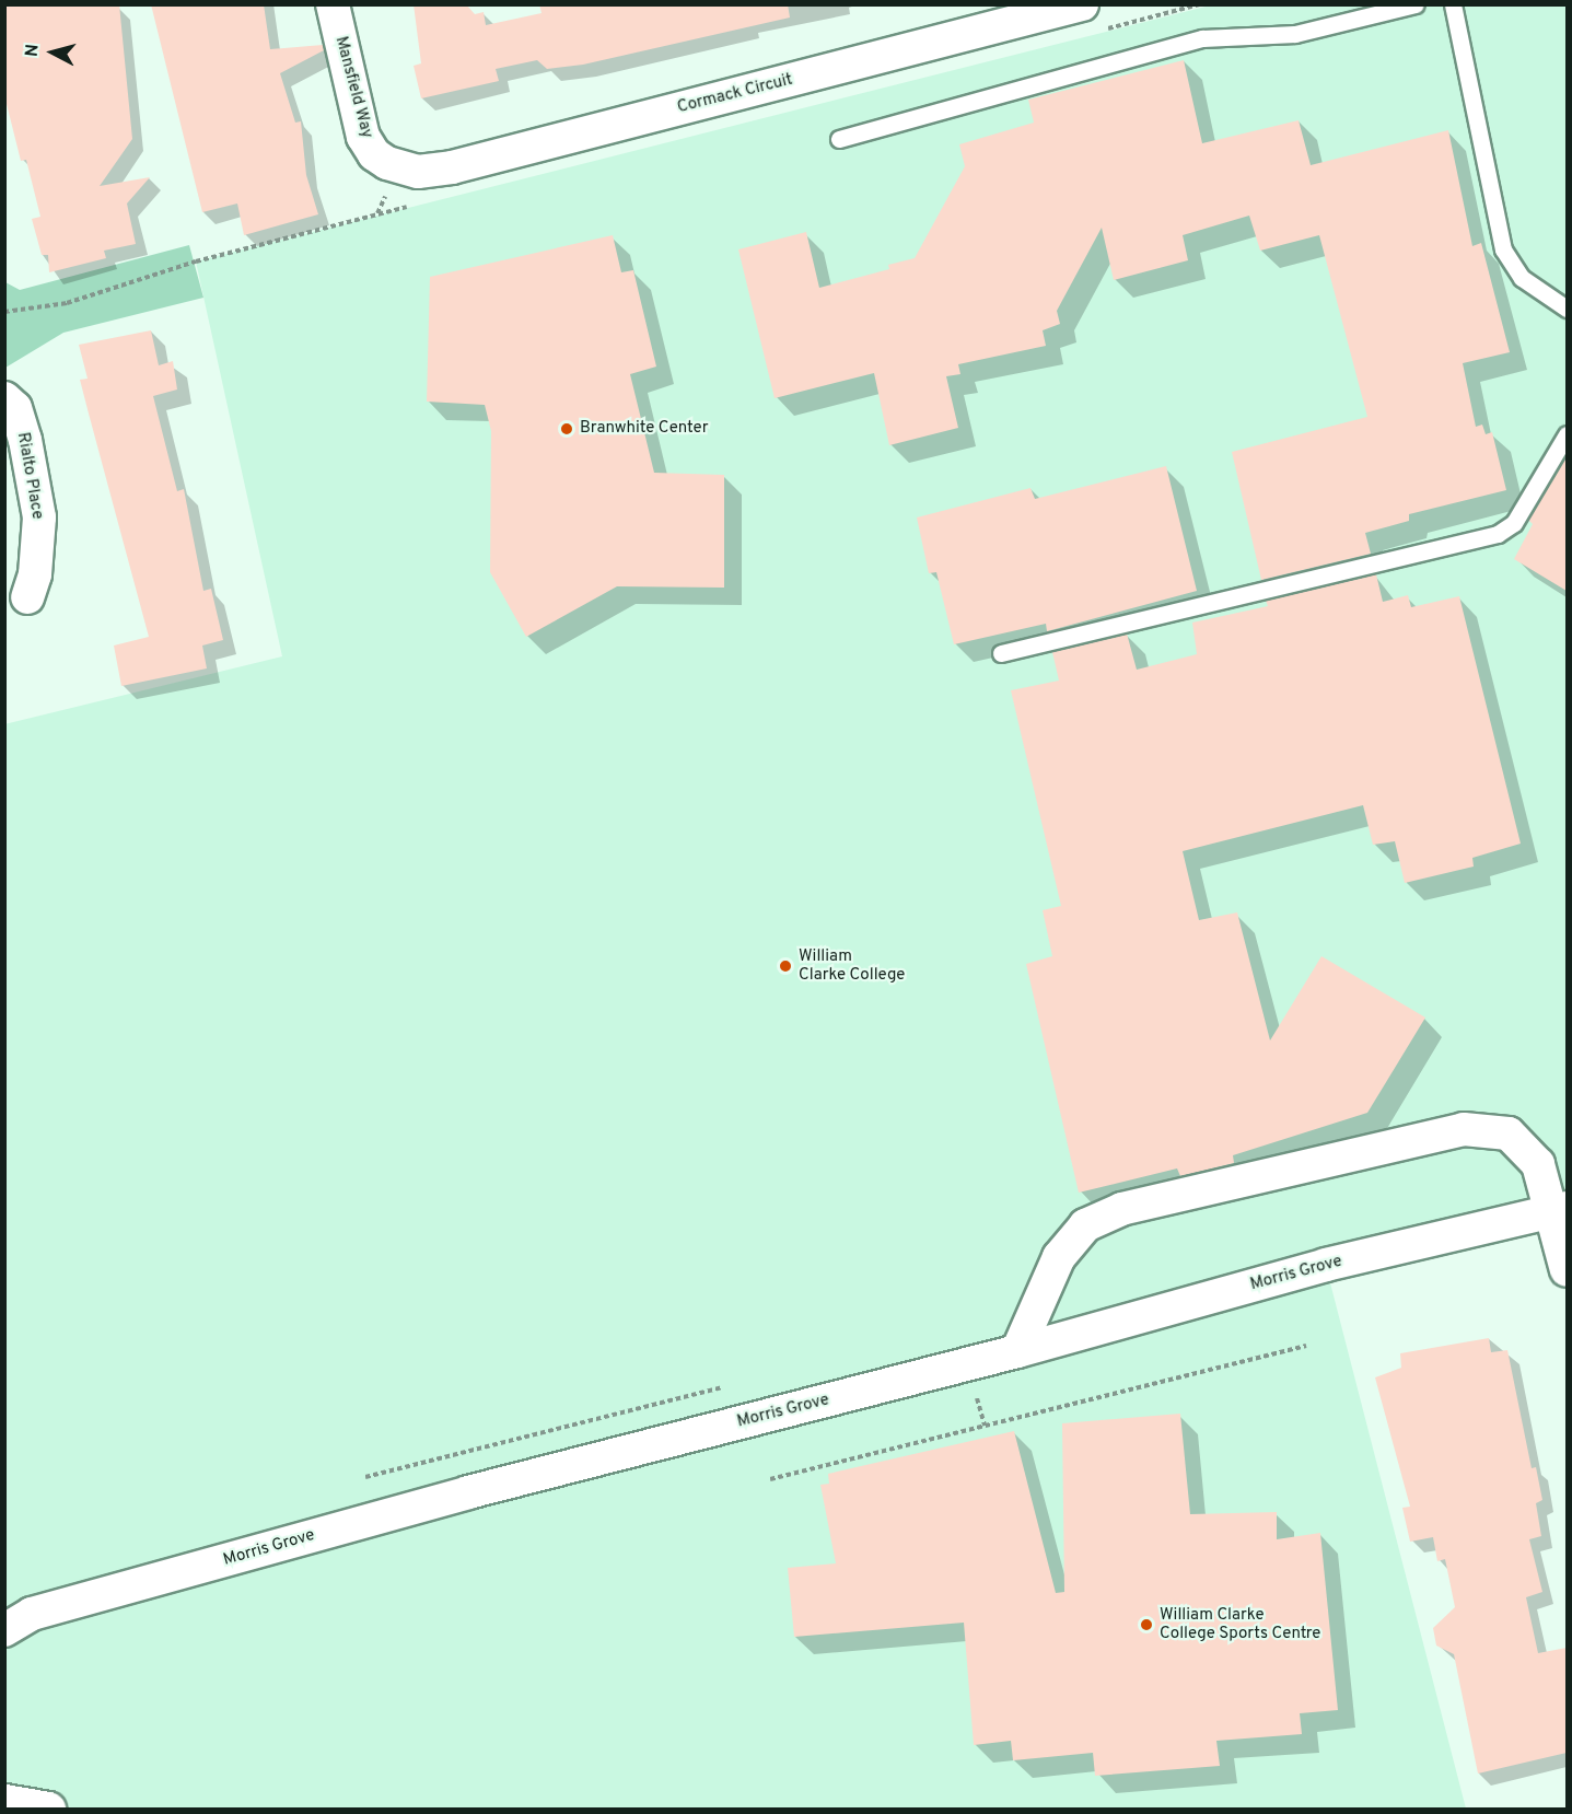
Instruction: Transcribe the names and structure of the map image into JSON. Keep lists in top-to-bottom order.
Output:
{
  "streets": {
    "street": [
      "Mansfield Way",
      "Cormack Circuit",
      "Rialto Place",
      "Morris Grove"
    ]
  },
  "crossings": [
    ["Mansfield Way", "Cormack Circuit"]
  ],
  "places": ["Branwhite Center", "William Clarke College", "William Clarke College Sports Centre"],
  "north": "left"
}
